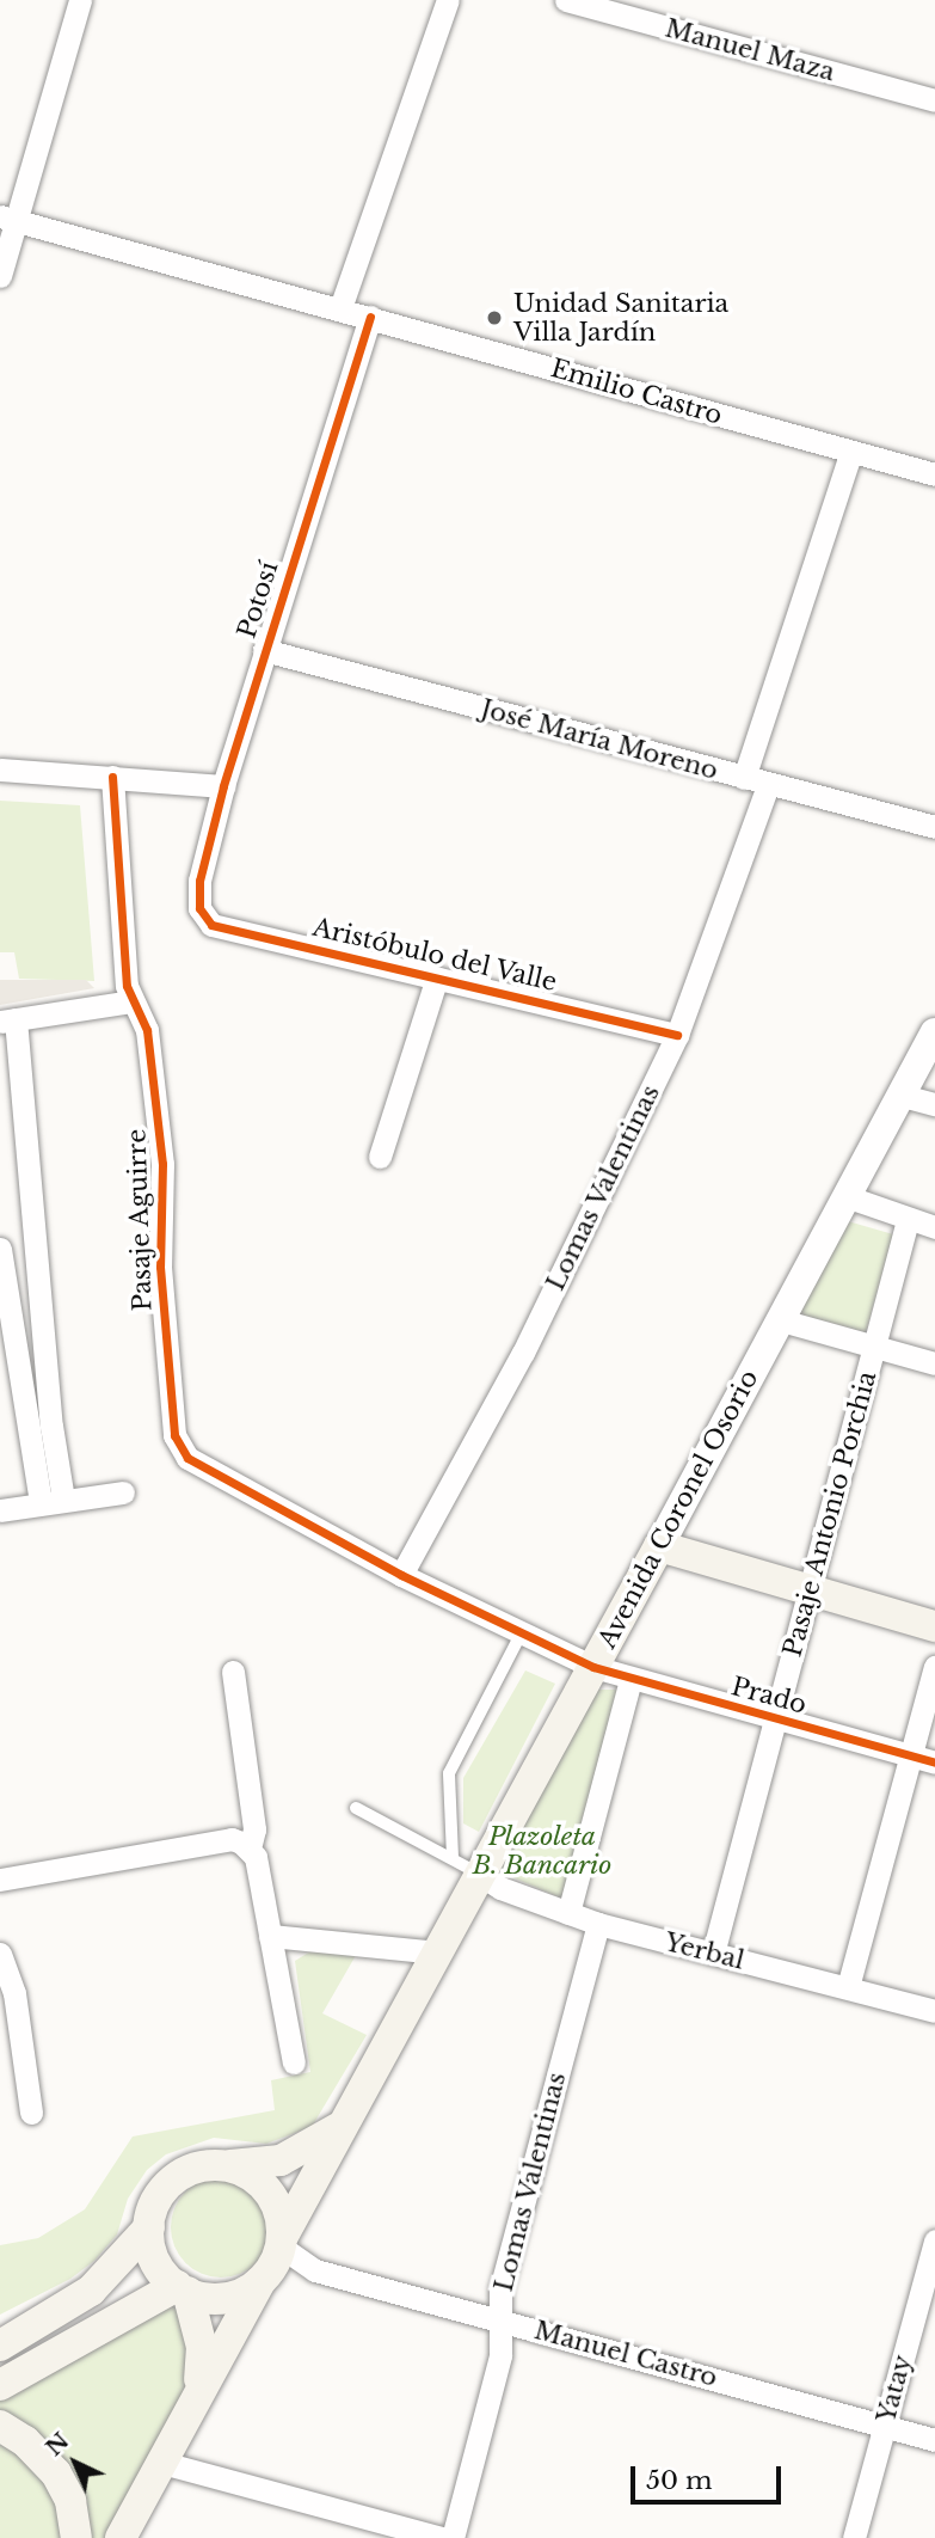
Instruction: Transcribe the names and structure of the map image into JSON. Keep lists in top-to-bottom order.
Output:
{
  "streets": {
    "main road": ["Avenida Coronel Osorio"],
    "street": [
      "Manuel Maza",
      "Emilio Castro",
      "Potosí",
      "José María Moreno",
      "Aristóbulo del Valle",
      "Lomas Valentinas",
      "Pasaje Aguirre",
      "Pasaje Antonio Porchia",
      "Prado",
      "Yerbal",
      "Manuel Castro",
      "Yatay"
    ]
  },
  "crossings": [
    ["Emilio Castro", "Potosí"],
    ["Potosí", "José María Moreno"],
    ["Potosí", "Aristóbulo del Valle"],
    ["José María Moreno", "Lomas Valentinas"],
    ["Aristóbulo del Valle", "Lomas Valentinas"],
    ["Lomas Valentinas", "Pasaje Aguirre"],
    ["Lomas Valentinas", "Yerbal"],
    ["Lomas Valentinas", "Manuel Castro"],
    ["Pasaje Aguirre", "Avenida Coronel Osorio"],
    ["Pasaje Aguirre", "Prado"],
    ["Avenida Coronel Osorio", "Prado"],
    ["Avenida Coronel Osorio", "Yerbal"],
    ["Avenida Coronel Osorio", "Manuel Castro"],
    ["Pasaje Antonio Porchia", "Prado"],
    ["Pasaje Antonio Porchia", "Yerbal"],
    ["Manuel Castro", "Yatay"]
  ],
  "parks": ["Plazoleta B. Bancario"],
  "places": ["Unidad Sanitaria Villa Jardín"],
  "scale_bar": "50 m",
  "north": "top left"
}
